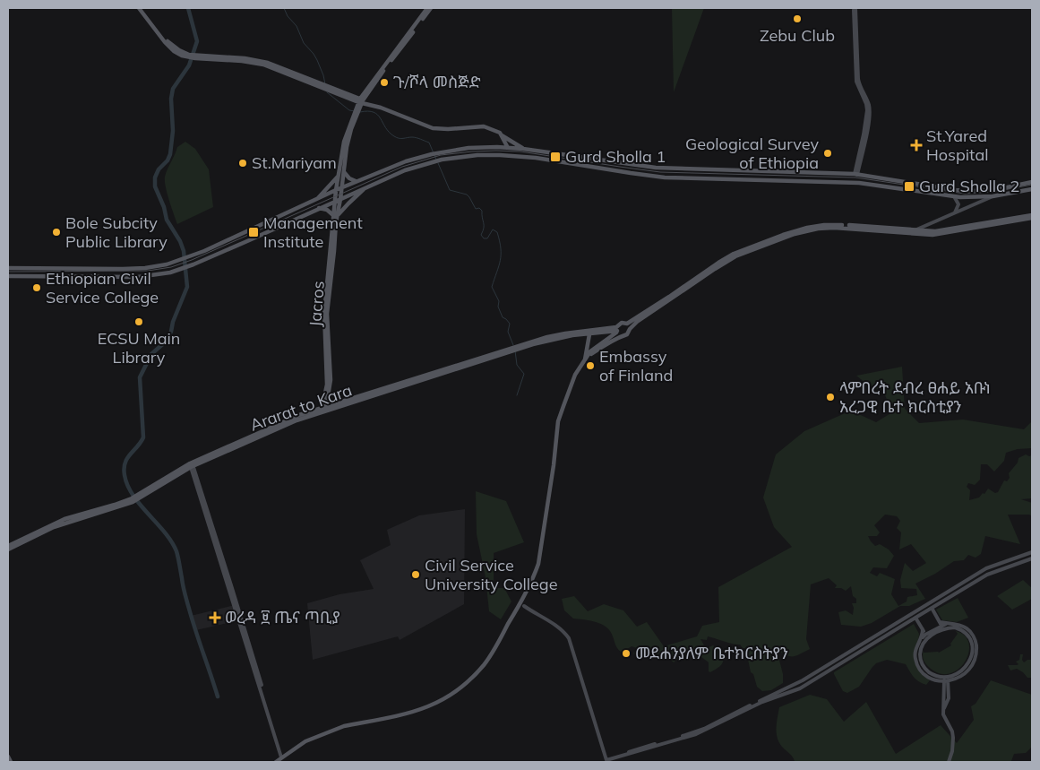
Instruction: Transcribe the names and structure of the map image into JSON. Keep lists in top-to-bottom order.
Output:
{
  "streets": {
    "main road": ["Jacros", "Ararat to Kara"]
  },
  "crossings": [
    ["Jacros", "Ararat to Kara"]
  ],
  "places": {
    "other": [
      "Zebu Club",
      "ጉ/ሾላ መስጅድ",
      "Geological Survey of Ethiopia",
      "St.Mariyam",
      "Bole Subcity Public Library",
      "Ethiopian Civil Service College",
      "ECSU Main Library",
      "Embassy of Finland",
      "ላምበረት ደብረ ፀሐይ አቡነ አረጋዊ ቤተ ክርስቲያን",
      "Civil Service University College",
      "መደሐንያለም ቤተክርስትያን"
    ],
    "health": ["St.Yared Hospital", "ወረዳ ፱ ጤና ጣቢያ"],
    "transit": ["Gurd Sholla 1", "Gurd Sholla 2", "Management Institute"]
  }
}
